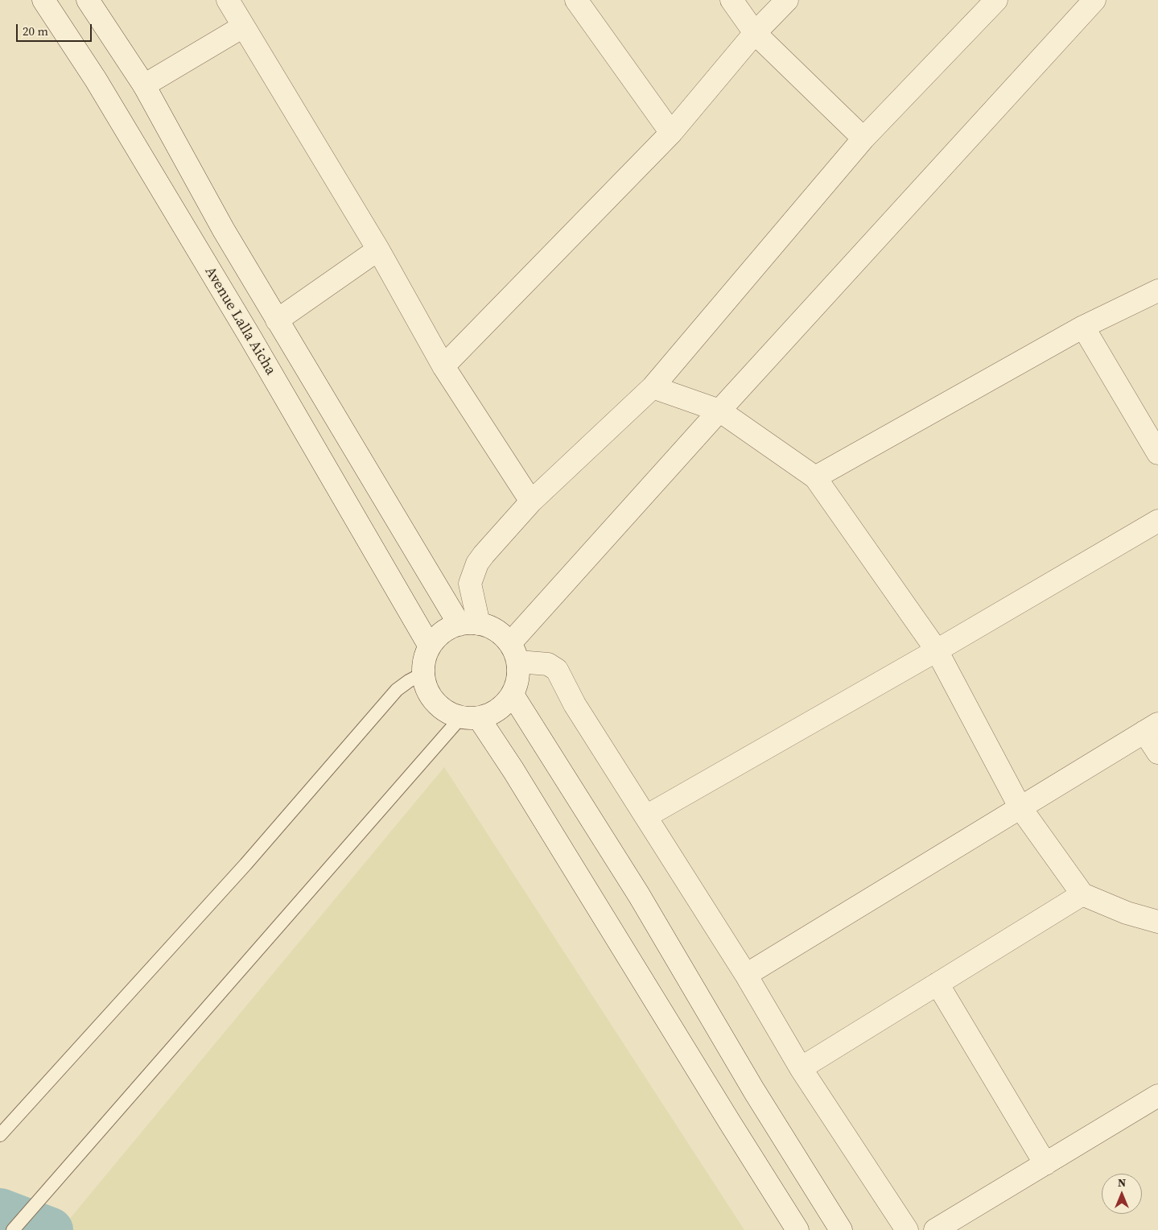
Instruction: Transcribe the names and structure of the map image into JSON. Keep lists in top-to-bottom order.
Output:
{
  "streets": {
    "street": ["Avenue Lalla Aicha"]
  },
  "scale_bar": "20 m",
  "north": "top"
}
